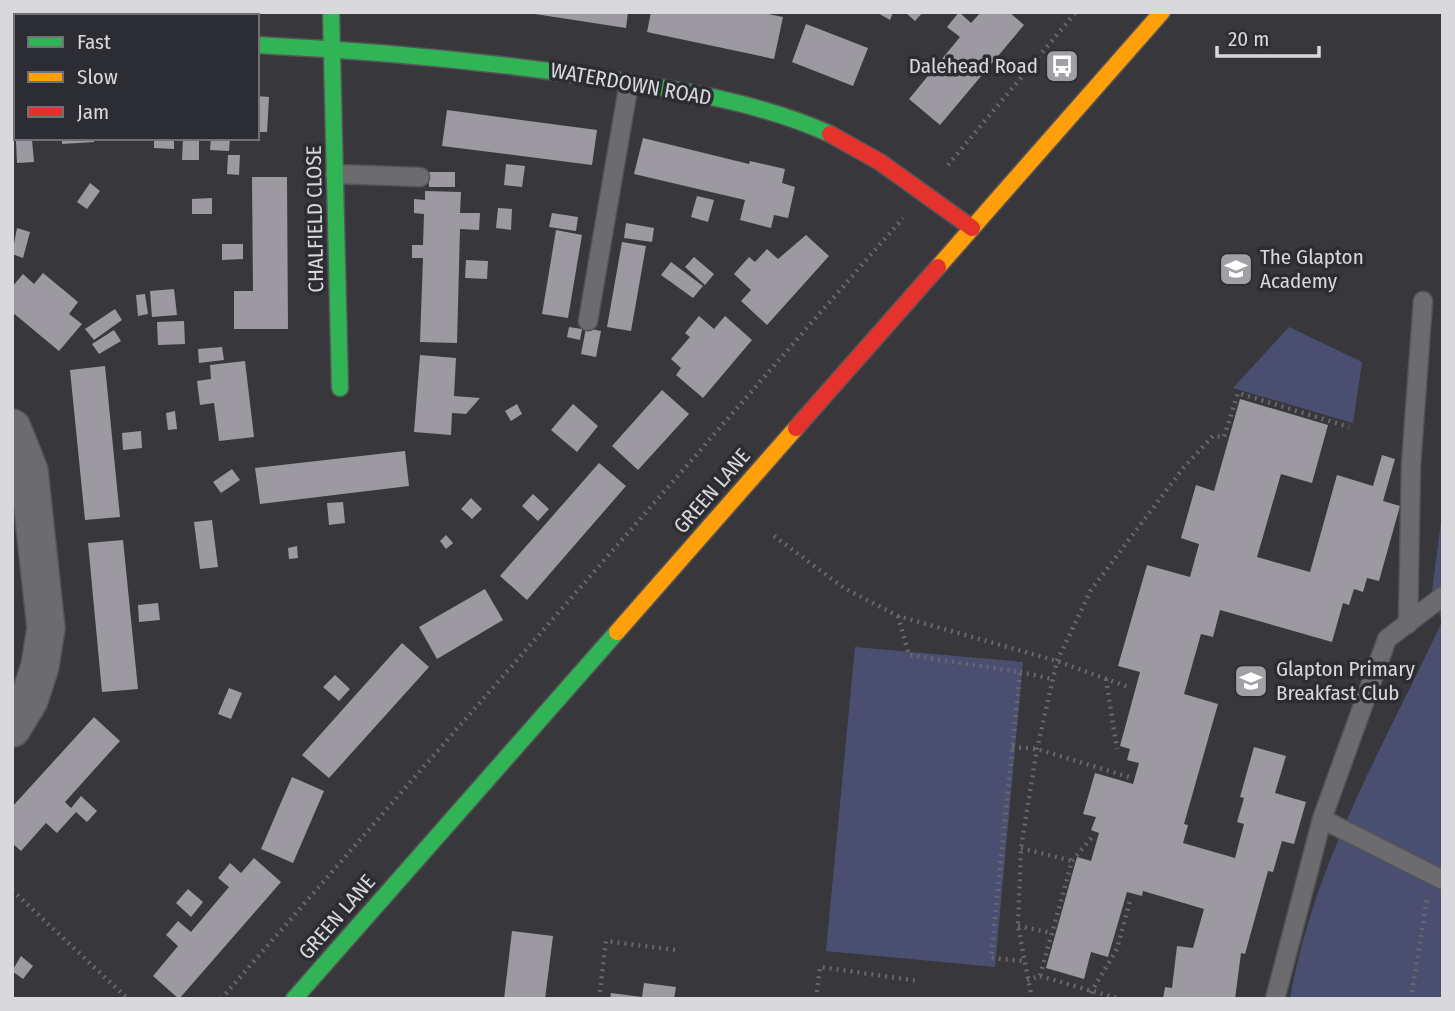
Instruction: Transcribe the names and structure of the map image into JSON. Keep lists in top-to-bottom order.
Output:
{
  "streets": {
    "street": ["WATERDOWN ROAD", "CHALFIELD CLOSE", "GREEN LANE"]
  },
  "crossings": [
    ["WATERDOWN ROAD", "CHALFIELD CLOSE"],
    ["WATERDOWN ROAD", "GREEN LANE"]
  ],
  "places": {
    "bus stop": ["Dalehead Road"],
    "school or university": ["The Glapton Academy", "Glapton Primary Breakfast Club"]
  },
  "legend": ["Fast", "Slow", "Jam"],
  "scale_bar": "20 m"
}
